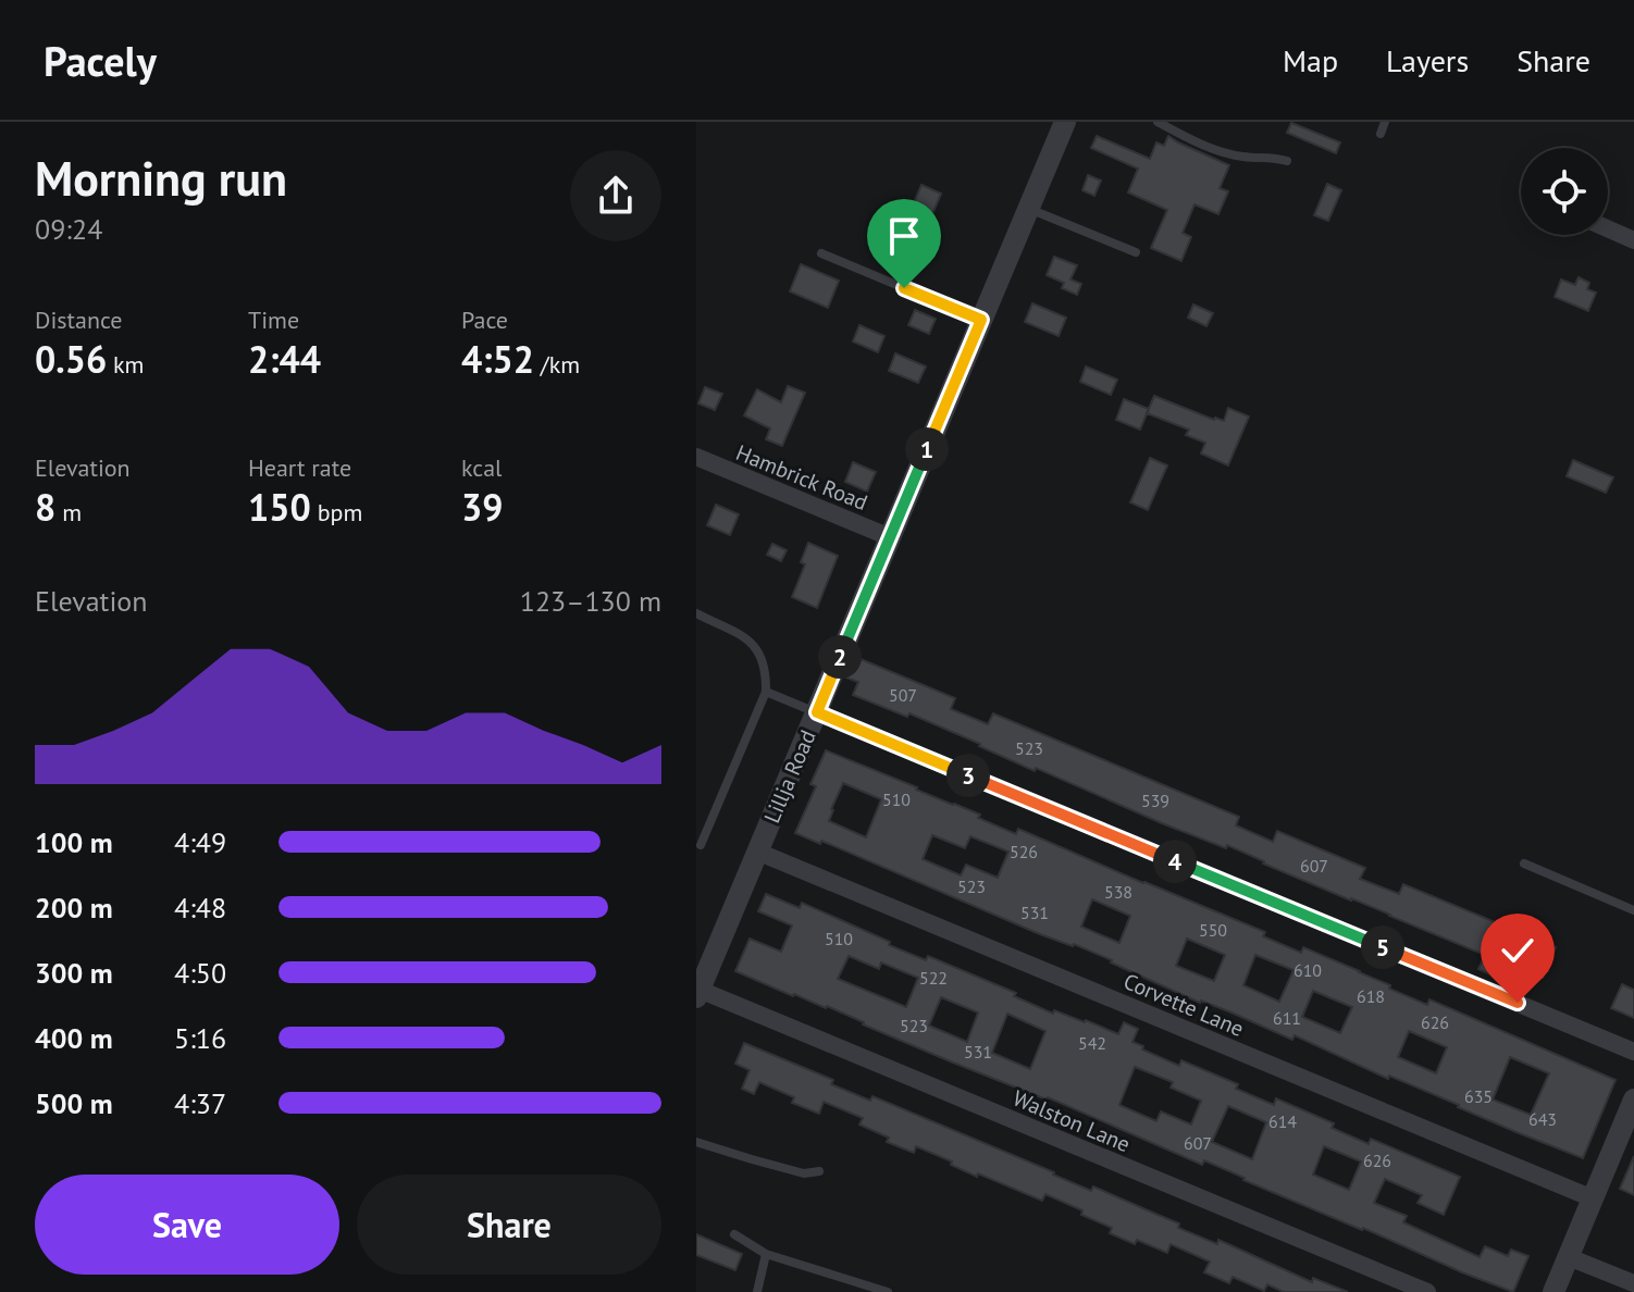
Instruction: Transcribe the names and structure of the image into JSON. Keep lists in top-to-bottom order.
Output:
{
  "streets": {
    "street": [
      "Hambrick Road",
      "Lillja Road",
      "Corvette Lane",
      "Walston Lane"
    ]
  },
  "crossings": [
    ["Hambrick Road", "Lillja Road"],
    ["Lillja Road", "Corvette Lane"],
    ["Lillja Road", "Walston Lane"]
  ],
  "house_numbers": [
    "507",
    "523",
    "510",
    "539",
    "526",
    "607",
    "523",
    "538",
    "531",
    "550",
    "510",
    "610",
    "522",
    "618",
    "611",
    "626",
    "523",
    "542",
    "531",
    "635",
    "643",
    "614",
    "607",
    "626"
  ],
  "page": {
    "header": "Pacely",
    "nav": ["Map", "Layers", "Share"],
    "heading": ["Morning run", "09:24"],
    "stats": [
      ["Distance", "0.56 km"],
      ["Time", "2:44"],
      ["Pace", "4:52 /km"],
      ["Elevation", "8 m"],
      ["Heart rate", "150 bpm"],
      ["kcal", "39"]
    ],
    "pins": [
      "1",
      "2",
      "3",
      "4",
      "5"
    ],
    "chart": ["Elevation", "123–130 m"],
    "list": [
      {
        "name": "100 m",
        "note": "4:49"
      },
      {
        "name": "200 m",
        "note": "4:48"
      },
      {
        "name": "300 m",
        "note": "4:50"
      },
      {
        "name": "400 m",
        "note": "5:16"
      },
      {
        "name": "500 m",
        "note": "4:37"
      }
    ],
    "buttons": ["Save", "Share"]
  }
}
